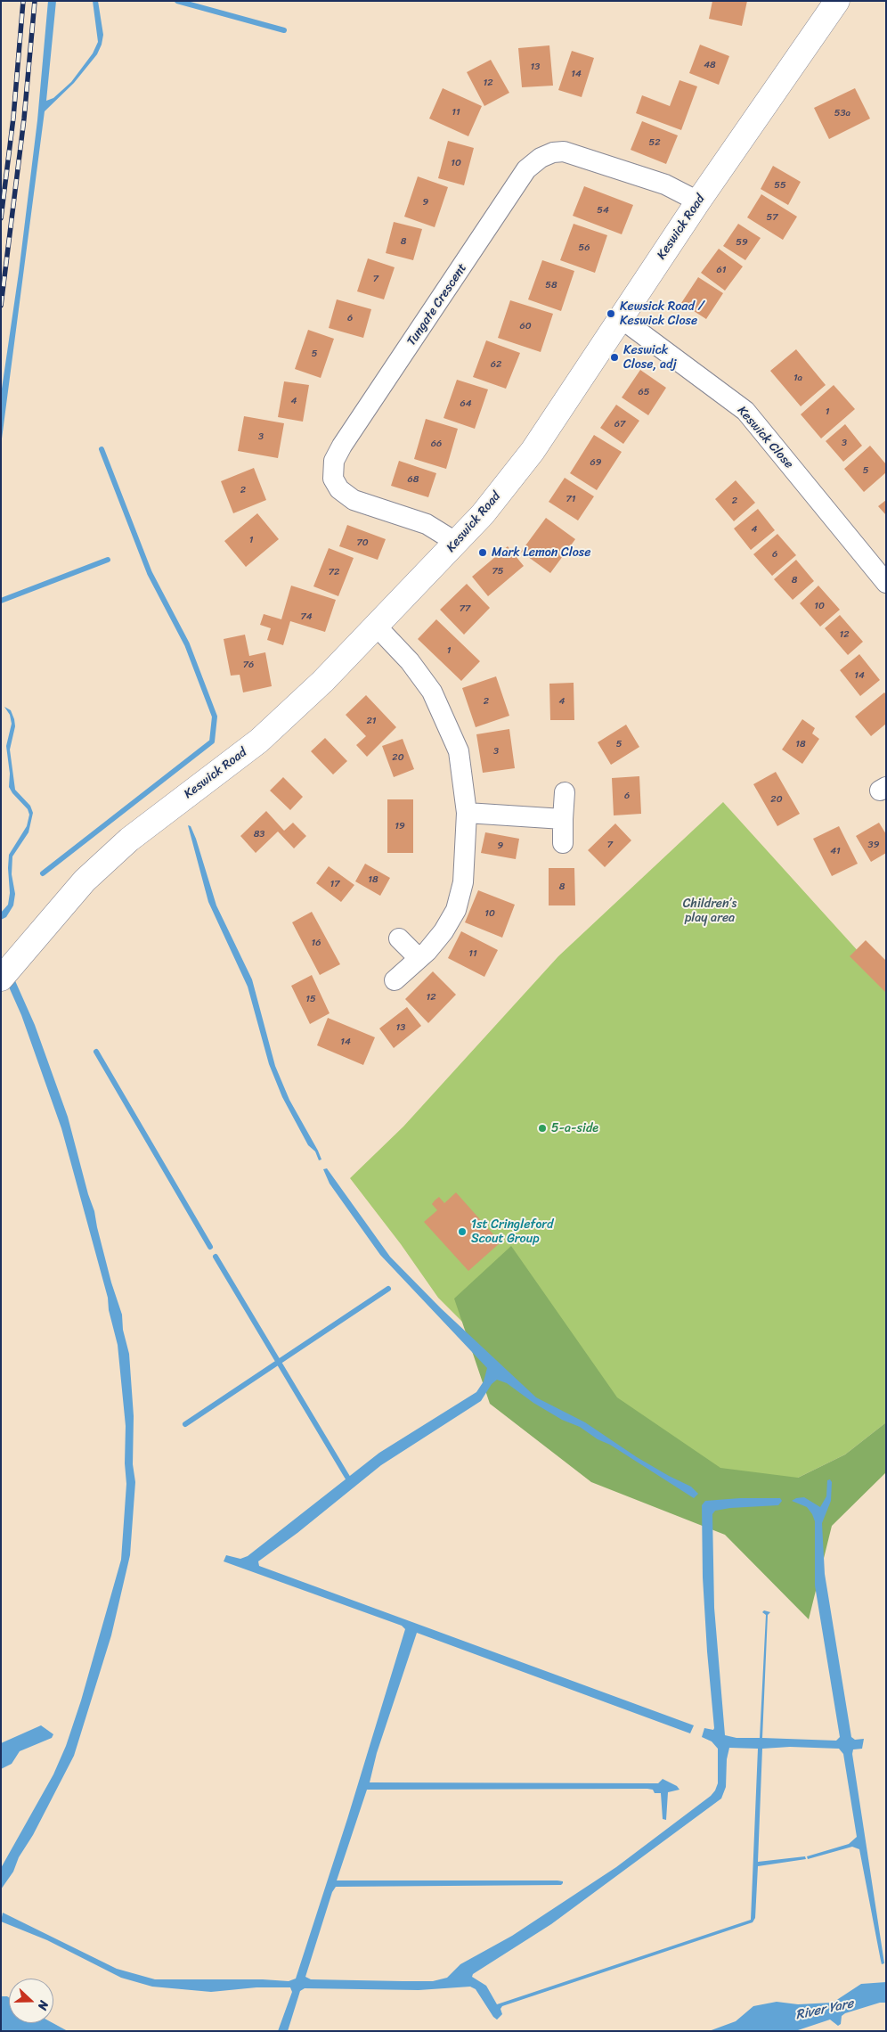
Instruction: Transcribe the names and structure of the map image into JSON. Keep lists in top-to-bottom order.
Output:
{
  "streets": {
    "street": ["Keswick Road", "Tungate Crescent", "Keswick Close"]
  },
  "crossings": [
    ["Keswick Road", "Tungate Crescent"],
    ["Keswick Road", "Keswick Close"]
  ],
  "water": ["River Yare"],
  "parks": ["Children’s play area"],
  "places": [
    "Kewsick Road / Keswick Close",
    "Keswick Close, adj",
    "Mark Lemon Close",
    "5-a-side",
    "1st Cringleford Scout Group"
  ],
  "house_numbers": [
    "48",
    "13",
    "14",
    "12",
    "11",
    "53a",
    "52",
    "10",
    "55",
    "9",
    "54",
    "57",
    "8",
    "59",
    "56",
    "61",
    "7",
    "58",
    "6",
    "60",
    "5",
    "62",
    "1a",
    "65",
    "4",
    "64",
    "1",
    "67",
    "3",
    "3",
    "66",
    "69",
    "5",
    "68",
    "2",
    "71",
    "2",
    "4",
    "1",
    "70",
    "6",
    "75",
    "72",
    "8",
    "10",
    "77",
    "74",
    "12",
    "1",
    "76",
    "14",
    "2",
    "4",
    "21",
    "5",
    "18",
    "3",
    "20",
    "6",
    "20",
    "19",
    "83",
    "7",
    "39",
    "9",
    "41",
    "18",
    "17",
    "8",
    "10",
    "16",
    "11",
    "12",
    "15",
    "13",
    "14"
  ],
  "north": "right"
}
